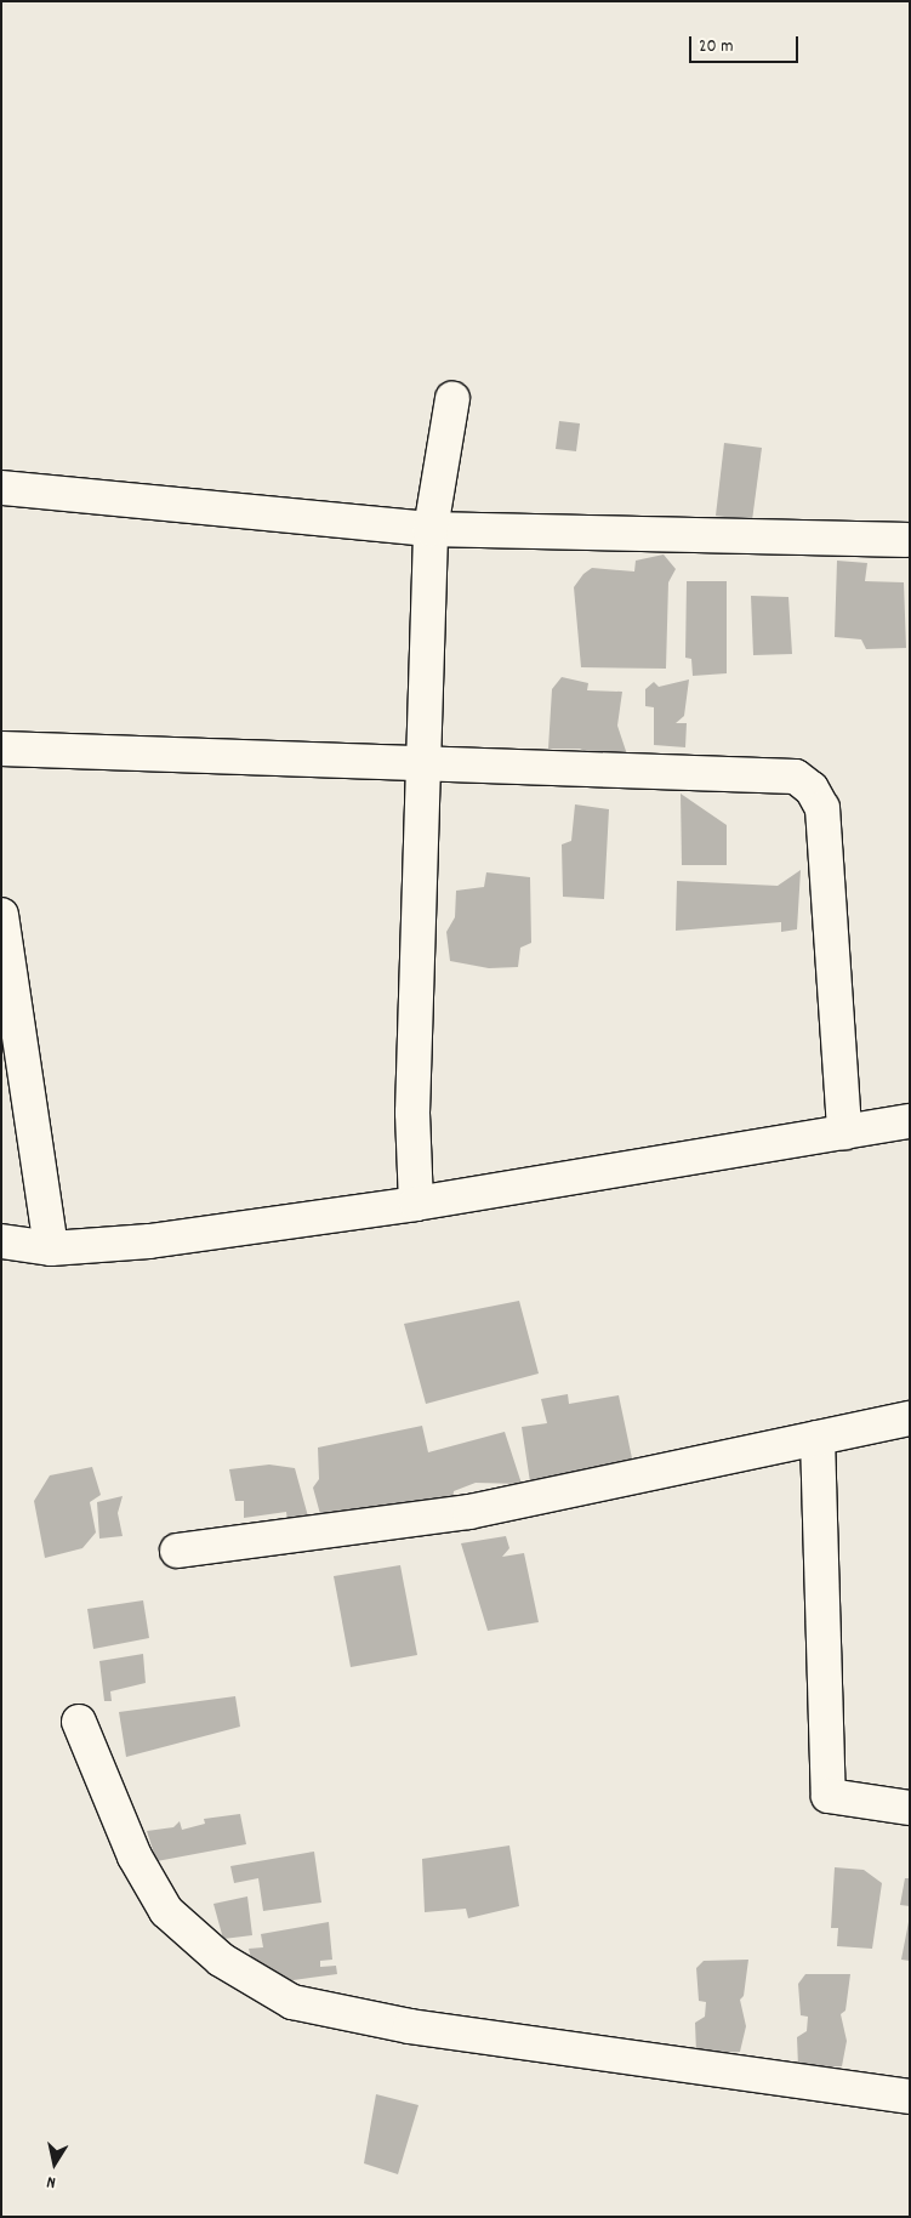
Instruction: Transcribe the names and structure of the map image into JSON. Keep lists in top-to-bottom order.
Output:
{
  "scale_bar": "20 m",
  "north": "bottom"
}
